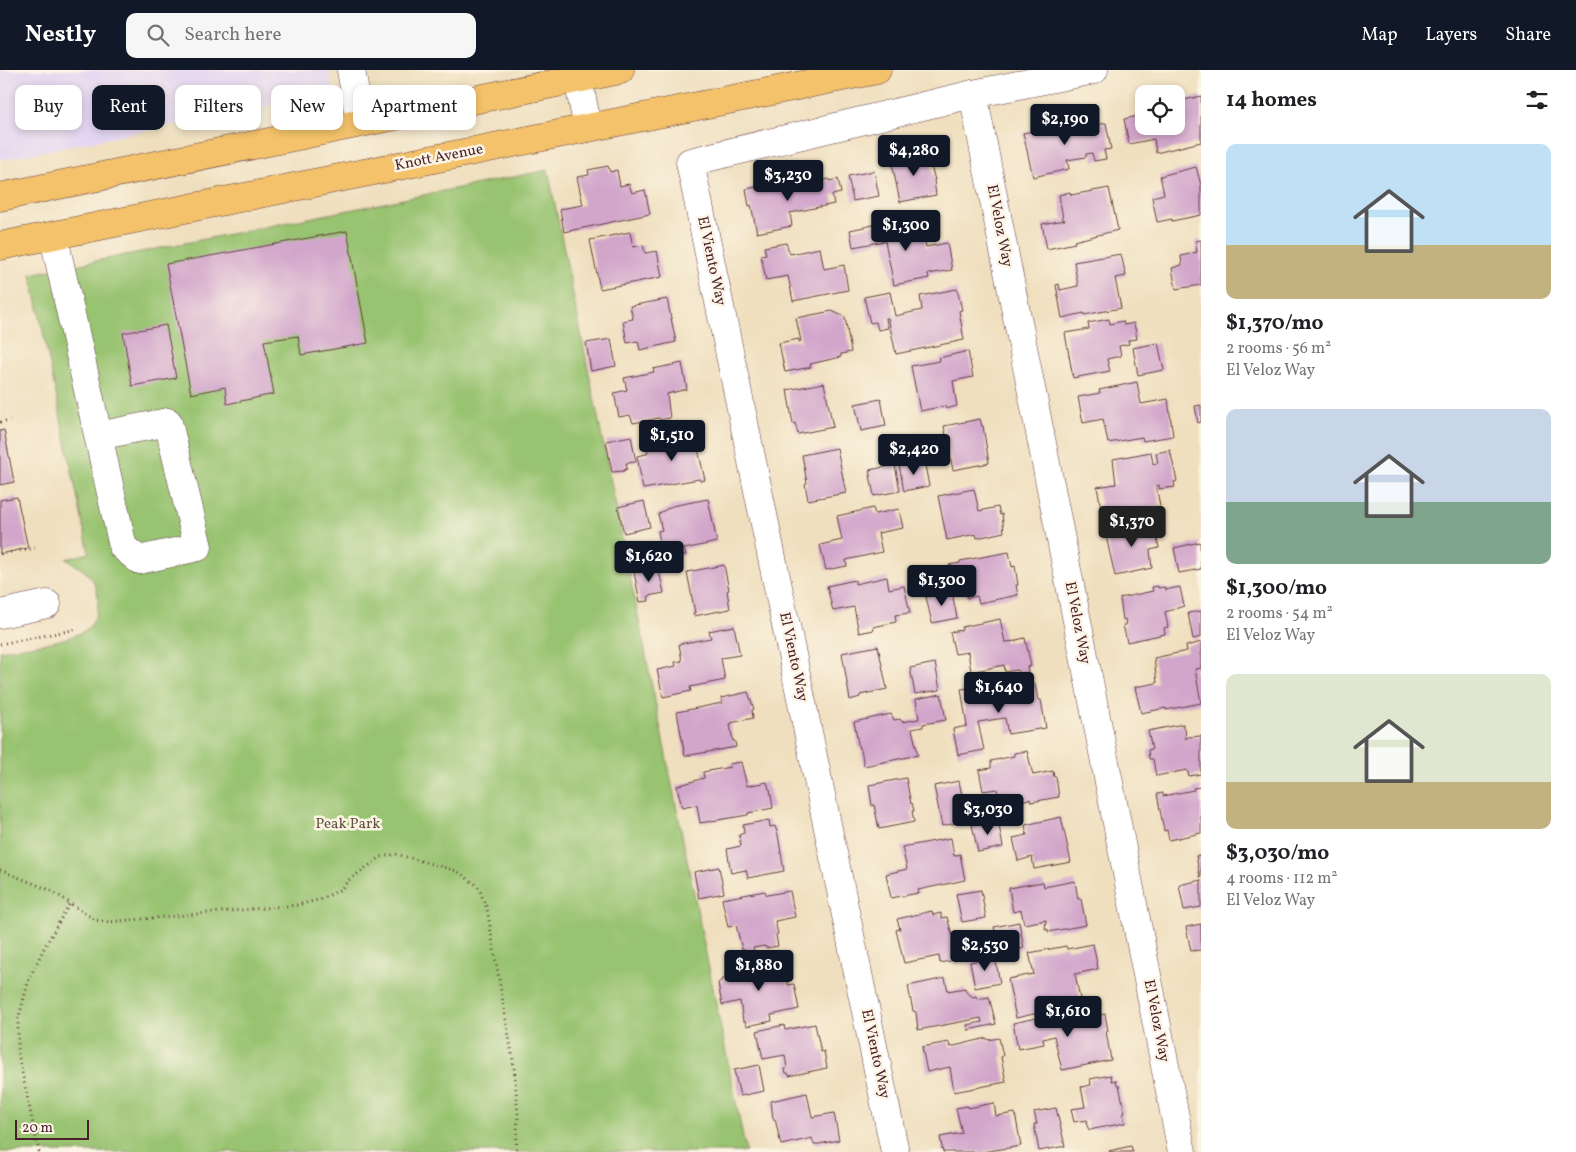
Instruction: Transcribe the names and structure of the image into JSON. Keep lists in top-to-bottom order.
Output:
{
  "streets": {
    "main road": ["Knott Avenue"],
    "street": ["El Veloz Way", "El Viento Way"]
  },
  "crossings": [
    ["El Veloz Way", "El Viento Way"]
  ],
  "parks": ["Peak Park"],
  "scale_bar": "20 m",
  "page": {
    "header": "Nestly",
    "search": "Search here",
    "nav": ["Map", "Layers", "Share"],
    "heading": "14 homes",
    "chip": [
      "Buy",
      "Rent",
      "Filters",
      "New",
      "Apartment"
    ],
    "price": [
      "$2,190",
      "$4,280",
      "$3,230",
      "$1,300",
      "$1,510",
      "$2,420",
      "$1,370",
      "$1,620",
      "$1,300",
      "$1,640",
      "$3,030",
      "$2,530",
      "$1,880",
      "$1,610"
    ],
    "list": [
      {
        "name": "$1,370/mo",
        "note": "2 rooms · 56 m² · El Veloz Way"
      },
      {
        "name": "$1,300/mo",
        "note": "2 rooms · 54 m² · El Veloz Way"
      },
      {
        "name": "$3,030/mo",
        "note": "4 rooms · 112 m² · El Veloz Way"
      }
    ],
    "scale": "20 m"
  }
}
